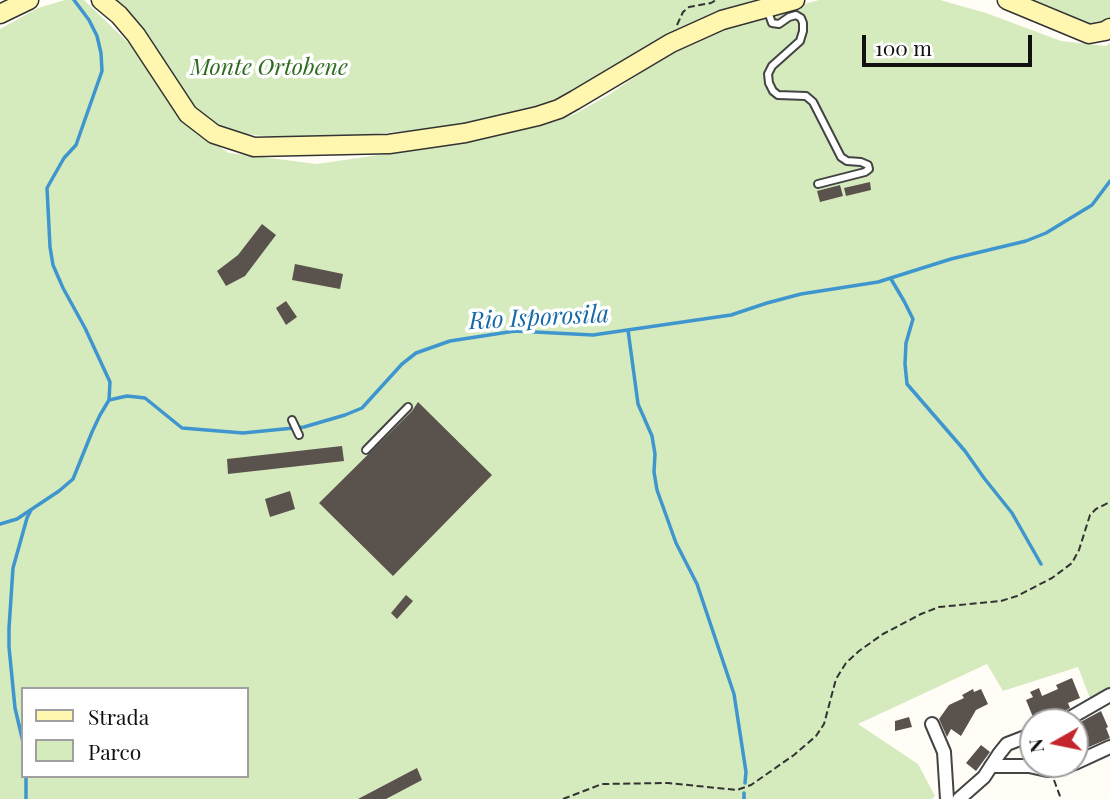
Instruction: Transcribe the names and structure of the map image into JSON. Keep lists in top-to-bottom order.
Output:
{
  "water": ["Rio Isporosila"],
  "parks": ["Monte Ortobene"],
  "legend": ["Strada", "Parco"],
  "scale_bar": "100 m",
  "north": "left"
}
